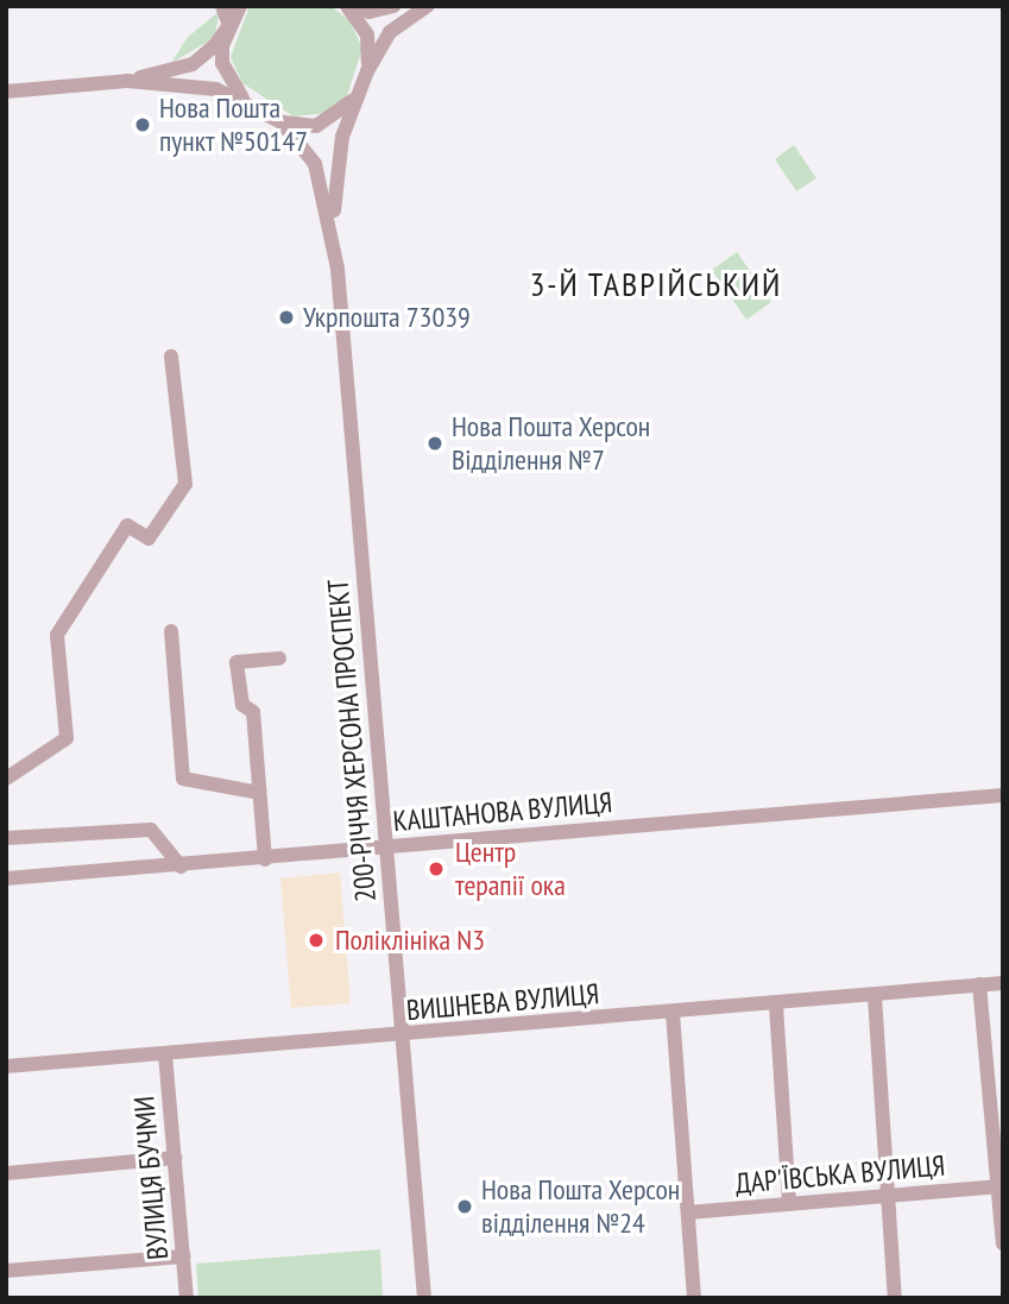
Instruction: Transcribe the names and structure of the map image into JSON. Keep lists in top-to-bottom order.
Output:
{
  "streets": {
    "street": [
      "200-РІЧЧЯ ХЕРСОНА ПРОСПЕКТ",
      "КАШТАНОВА ВУЛИЦЯ",
      "ВИШНЕВА ВУЛИЦЯ",
      "ДАР'ЇВСЬКА ВУЛИЦЯ",
      "ВУЛИЦЯ БУЧМИ"
    ]
  },
  "crossings": [
    ["200-РІЧЧЯ ХЕРСОНА ПРОСПЕКТ", "КАШТАНОВА ВУЛИЦЯ"],
    ["200-РІЧЧЯ ХЕРСОНА ПРОСПЕКТ", "ВИШНЕВА ВУЛИЦЯ"],
    ["ВИШНЕВА ВУЛИЦЯ", "ВУЛИЦЯ БУЧМИ"]
  ],
  "districts": ["3-Й ТАВРІЙСЬКИЙ"],
  "places": [
    "Нова Пошта пункт №50147",
    "Укрпошта 73039",
    "Нова Пошта Херсон Відділення №7",
    "Центр терапії ока",
    "Поліклініка N3",
    "Нова Пошта Херсон відділення №24"
  ]
}
